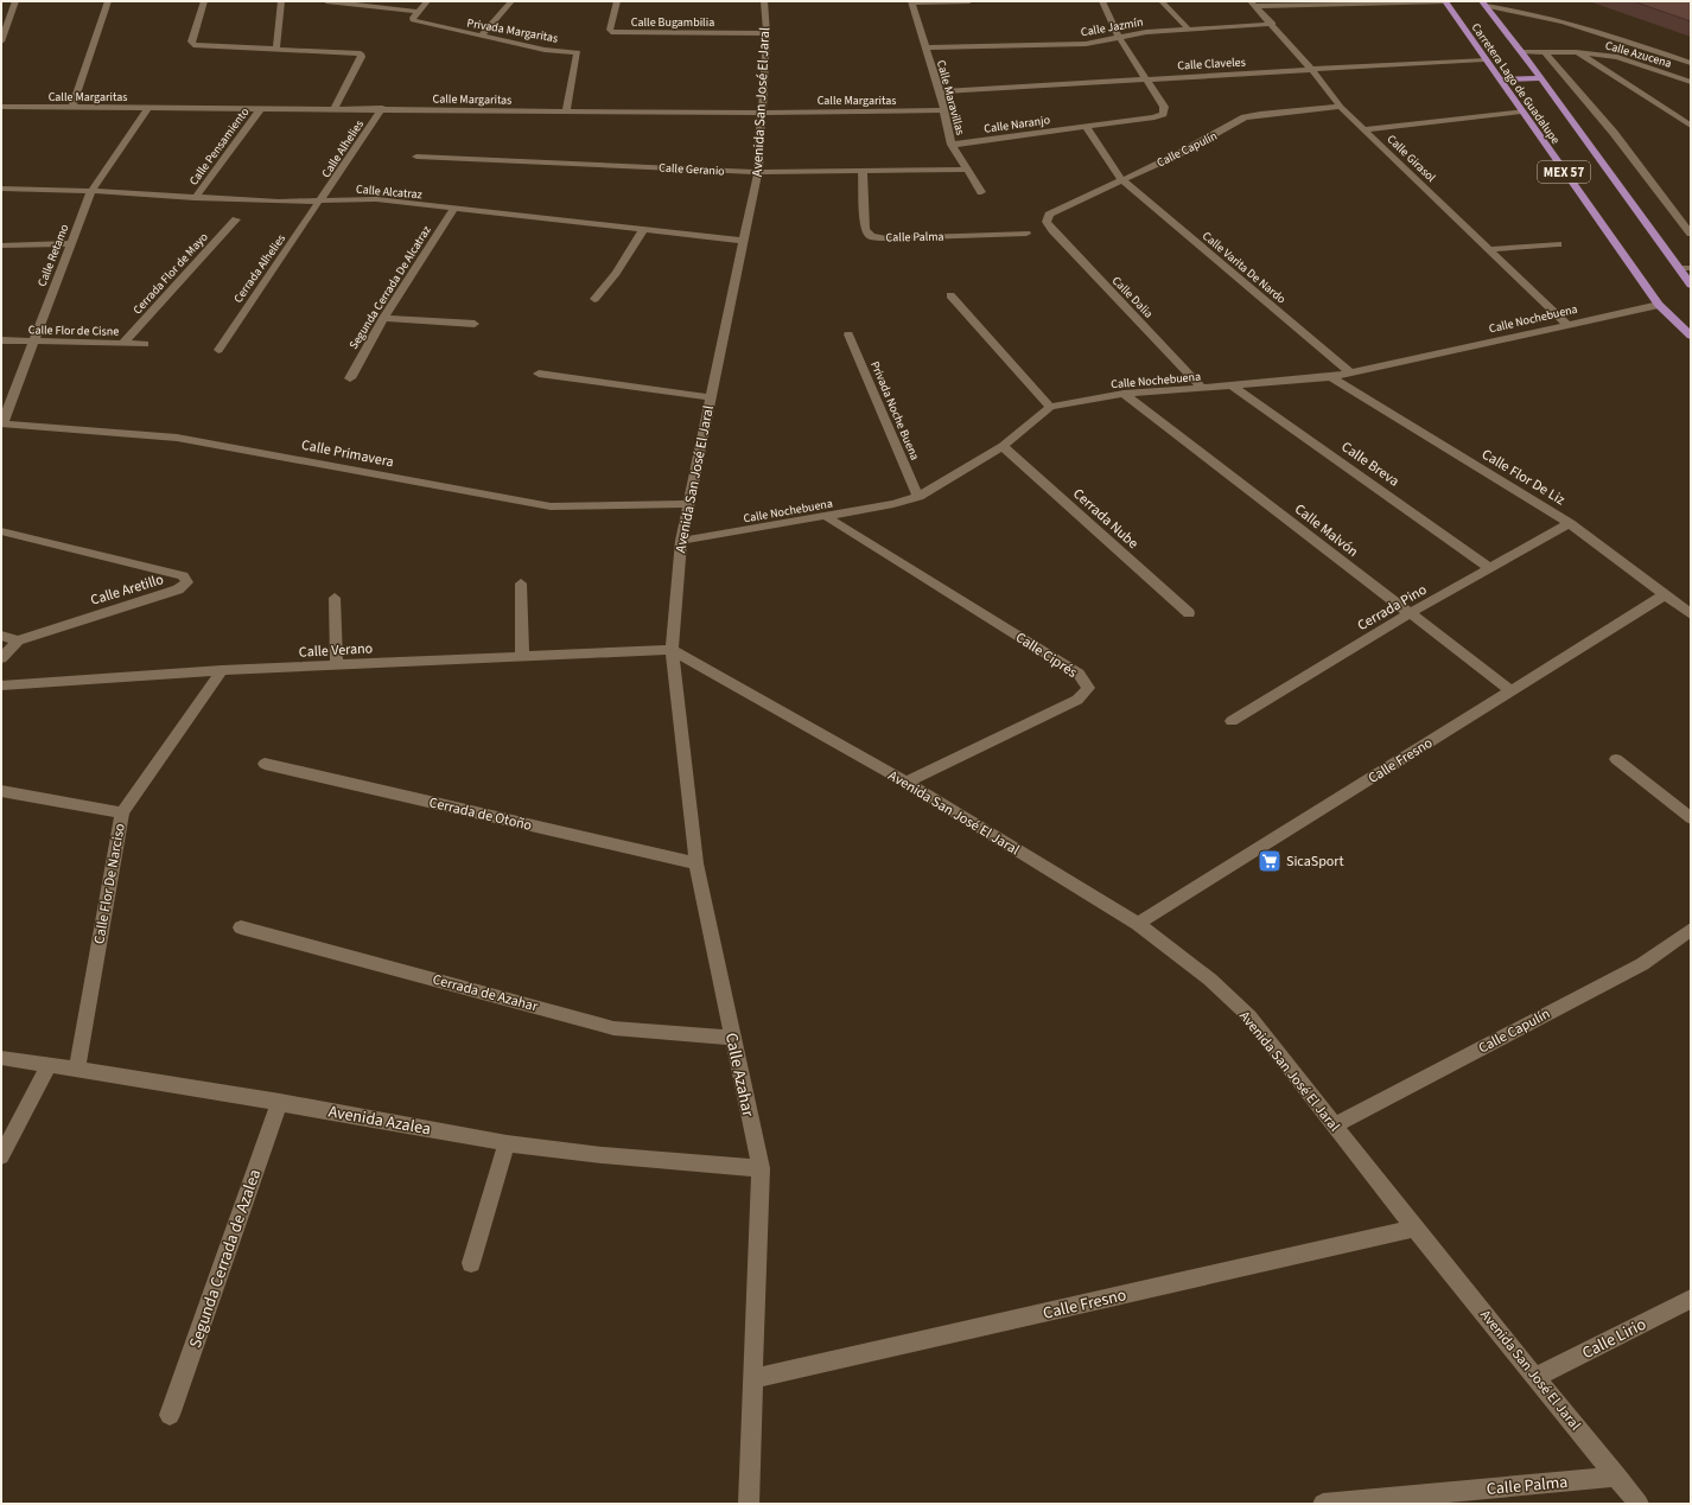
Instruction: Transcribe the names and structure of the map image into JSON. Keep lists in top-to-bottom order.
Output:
{
  "streets": {
    "main road": ["Carretera Lago de Guadalupe", "MEX 57"],
    "street": [
      "Calle Bugambilia",
      "Calle Jazmín",
      "Privada Margaritas",
      "Calle Azucena",
      "Calle Claveles",
      "Calle Margaritas",
      "Calle Maravillas",
      "Avenida San José El Jaral",
      "Calle Naranjo",
      "Calle Pensamiento",
      "Calle Alhelies",
      "Calle Capulín",
      "Calle Girasol",
      "Calle Geranio",
      "Calle Alcatraz",
      "Calle Palma",
      "Calle Retamo",
      "Calle Varita De Nardo",
      "Cerrada Alhelies",
      "Cerrada Flor de Mayo",
      "Segunda Cerrada De Alcatraz",
      "Calle Dalia",
      "Calle Nochebuena",
      "Calle Flor de Cisne",
      "Privada Noche Buena",
      "Calle Primavera",
      "Calle Breva",
      "Calle Flor De Liz",
      "Cerrada Nube",
      "Calle Malvón",
      "Calle Aretillo",
      "Cerrada Pino",
      "Calle Verano",
      "Calle Ciprés",
      "Calle Fresno",
      "Cerrada de Otoño",
      "Calle Flor De Narciso",
      "Cerrada de Azahar",
      "Calle Azahar",
      "Avenida Azalea",
      "Segunda Cerrada de Azalea",
      "Calle Lirio"
    ]
  },
  "crossings": [
    ["Calle Bugambilia", "Avenida San José El Jaral"],
    ["Calle Jazmín", "Calle Maravillas"],
    ["Calle Jazmín", "Calle Girasol"],
    ["Privada Margaritas", "Calle Margaritas"],
    ["Calle Azucena", "Carretera Lago de Guadalupe"],
    ["Calle Claveles", "Carretera Lago de Guadalupe"],
    ["Calle Claveles", "Calle Maravillas"],
    ["Calle Claveles", "Calle Naranjo"],
    ["Calle Claveles", "Calle Girasol"],
    ["Carretera Lago de Guadalupe", "Calle Nochebuena"],
    ["Calle Margaritas", "Calle Maravillas"],
    ["Calle Margaritas", "Avenida San José El Jaral"],
    ["Calle Margaritas", "Calle Pensamiento"],
    ["Calle Margaritas", "Calle Alhelies"],
    ["Calle Margaritas", "Calle Retamo"],
    ["Calle Maravillas", "Calle Naranjo"],
    ["Calle Maravillas", "Calle Geranio"],
    ["Avenida San José El Jaral", "Calle Capulín"],
    ["Avenida San José El Jaral", "Calle Geranio"],
    ["Avenida San José El Jaral", "Calle Alcatraz"],
    ["Avenida San José El Jaral", "Calle Palma"],
    ["Avenida San José El Jaral", "Calle Nochebuena"],
    ["Avenida San José El Jaral", "Calle Primavera"],
    ["Avenida San José El Jaral", "Calle Verano"],
    ["Avenida San José El Jaral", "Calle Ciprés"],
    ["Avenida San José El Jaral", "Calle Fresno"],
    ["Avenida San José El Jaral", "Calle Azahar"],
    ["Avenida San José El Jaral", "Calle Lirio"],
    ["Calle Pensamiento", "Calle Alcatraz"],
    ["Calle Alhelies", "Calle Alcatraz"],
    ["Calle Alhelies", "Cerrada Alhelies"],
    ["Calle Capulín", "Calle Girasol"],
    ["Calle Capulín", "Calle Varita De Nardo"],
    ["Calle Capulín", "Calle Dalia"],
    ["Calle Girasol", "Calle Nochebuena"],
    ["Calle Geranio", "Calle Palma"],
    ["Calle Alcatraz", "Calle Retamo"],
    ["Calle Alcatraz", "Cerrada Alhelies"],
    ["Calle Alcatraz", "Segunda Cerrada De Alcatraz"],
    ["Calle Retamo", "Calle Flor de Cisne"],
    ["Calle Retamo", "Calle Primavera"],
    ["Calle Varita De Nardo", "Calle Nochebuena"],
    ["Cerrada Flor de Mayo", "Calle Flor de Cisne"],
    ["Calle Dalia", "Calle Nochebuena"],
    ["Calle Nochebuena", "Privada Noche Buena"],
    ["Calle Nochebuena", "Calle Breva"],
    ["Calle Nochebuena", "Calle Flor De Liz"],
    ["Calle Nochebuena", "Cerrada Nube"],
    ["Calle Nochebuena", "Calle Malvón"],
    ["Calle Nochebuena", "Calle Ciprés"],
    ["Calle Breva", "Cerrada Pino"],
    ["Calle Flor De Liz", "Cerrada Pino"],
    ["Calle Flor De Liz", "Calle Fresno"],
    ["Calle Malvón", "Cerrada Pino"],
    ["Calle Malvón", "Calle Fresno"],
    ["Calle Verano", "Calle Flor De Narciso"],
    ["Calle Verano", "Calle Azahar"],
    ["Calle Fresno", "Calle Azahar"],
    ["Cerrada de Otoño", "Calle Azahar"],
    ["Calle Flor De Narciso", "Avenida Azalea"],
    ["Cerrada de Azahar", "Calle Azahar"],
    ["Calle Azahar", "Avenida Azalea"],
    ["Avenida Azalea", "Segunda Cerrada de Azalea"]
  ],
  "places": {
    "supermarket": ["SicaSport"]
  }
}
